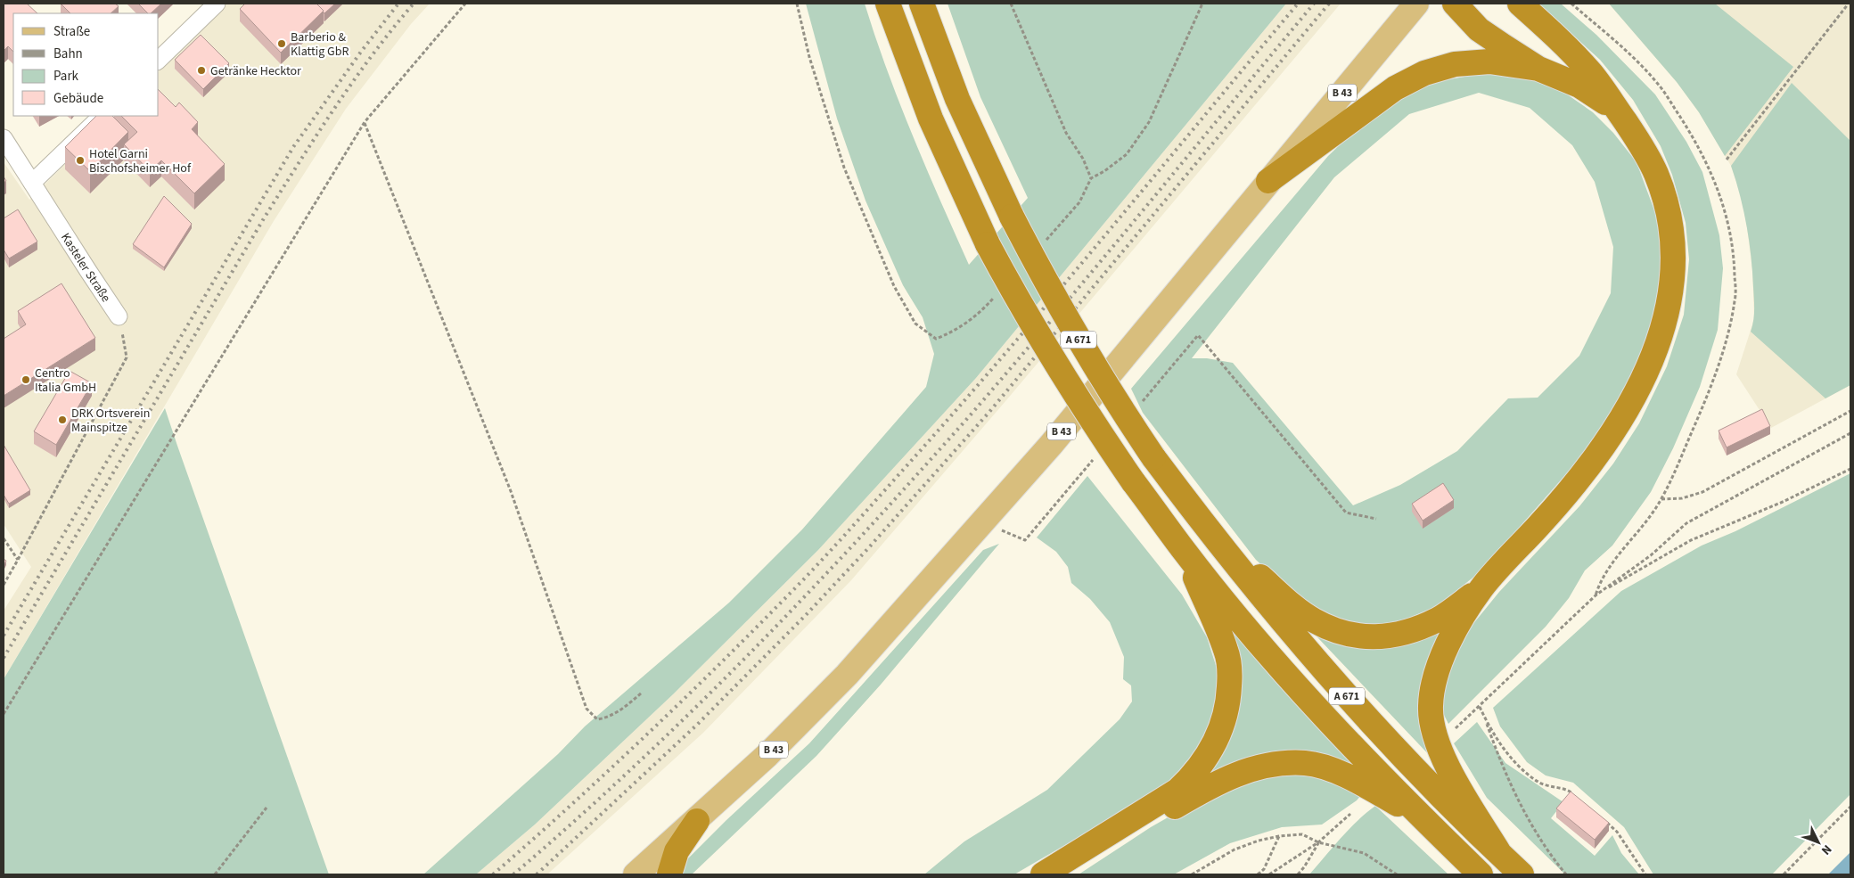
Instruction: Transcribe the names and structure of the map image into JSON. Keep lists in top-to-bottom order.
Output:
{
  "streets": {
    "highway": ["A 671"],
    "main road": ["B 43"],
    "street": ["Kasteler Straße"]
  },
  "places": [
    "Barberio & Klattig GbR",
    "Getränke Hecktor",
    "Hotel Garni Bischofsheimer Hof",
    "Centro Italia GmbH",
    "DRK Ortsverein Mainspitze"
  ],
  "legend": [
    "Straße",
    "Bahn",
    "Park",
    "Gebäude"
  ],
  "north": "bottom right"
}
